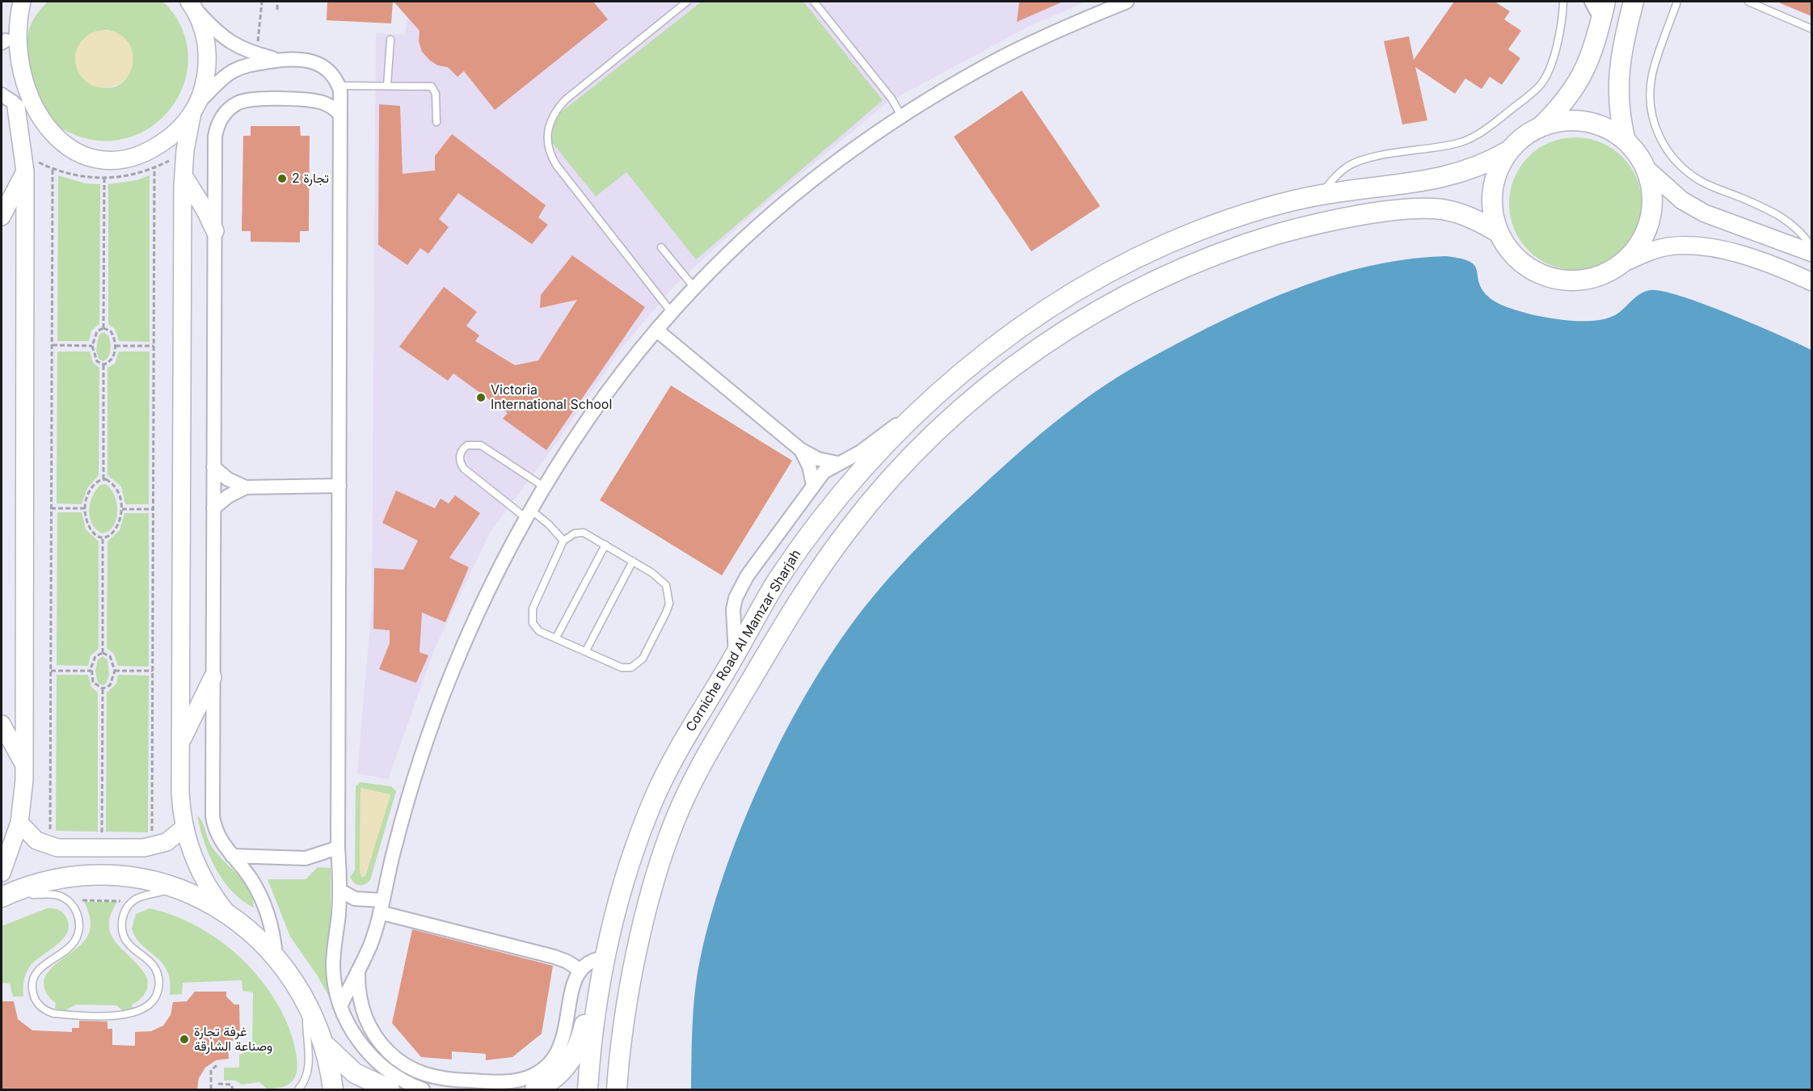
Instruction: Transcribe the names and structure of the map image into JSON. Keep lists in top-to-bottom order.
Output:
{
  "streets": {
    "main road": ["Corniche Road Al Mamzar Sharjah"]
  },
  "places": ["تجارة 2", "Victoria International School", "غرفة تجارة وصناعة الشارقة"]
}
